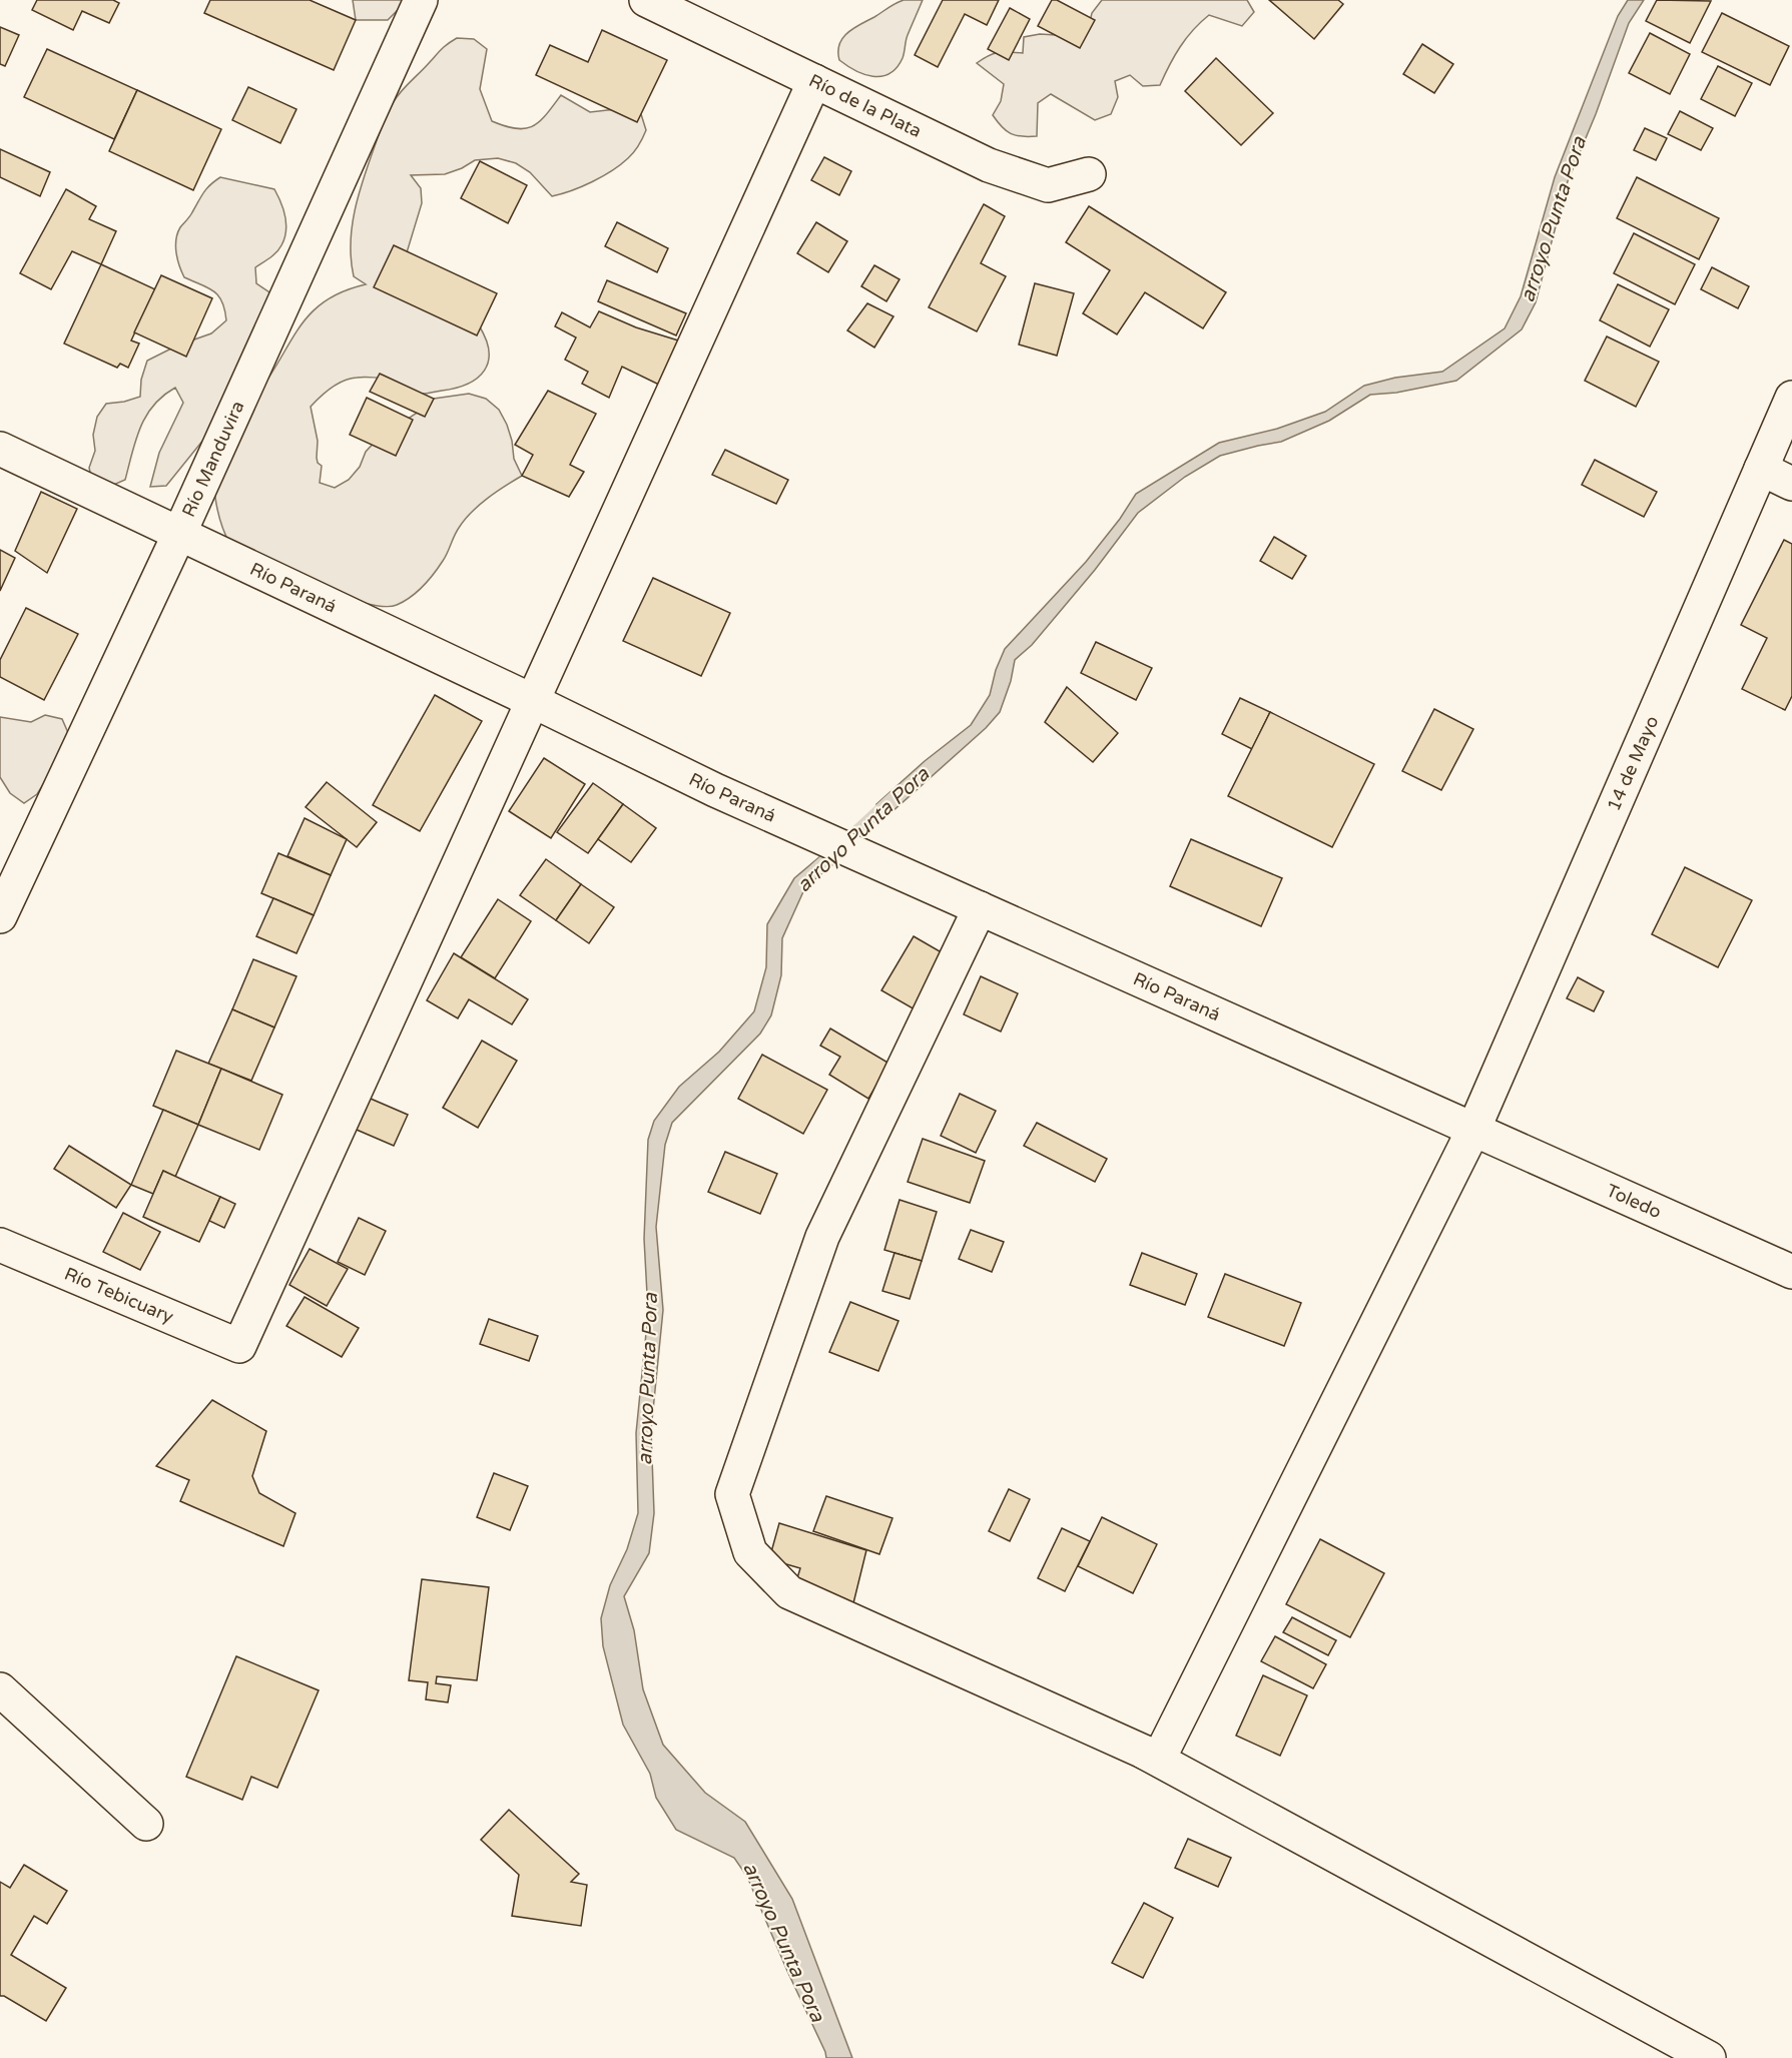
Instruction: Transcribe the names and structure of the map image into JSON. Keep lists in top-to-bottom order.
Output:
{
  "streets": {
    "street": [
      "Río de la Plata",
      "Río Manduvira",
      "Río Paraná",
      "14 de Mayo",
      "Toledo",
      "Río Tebicuary"
    ]
  },
  "crossings": [
    ["Río Manduvira", "Río Paraná"],
    ["Río Paraná", "14 de Mayo"],
    ["Río Paraná", "Toledo"],
    ["Río Paraná", "Río Tebicuary"],
    ["14 de Mayo", "Toledo"]
  ],
  "water": ["arroyo Punta Pora"]
}
